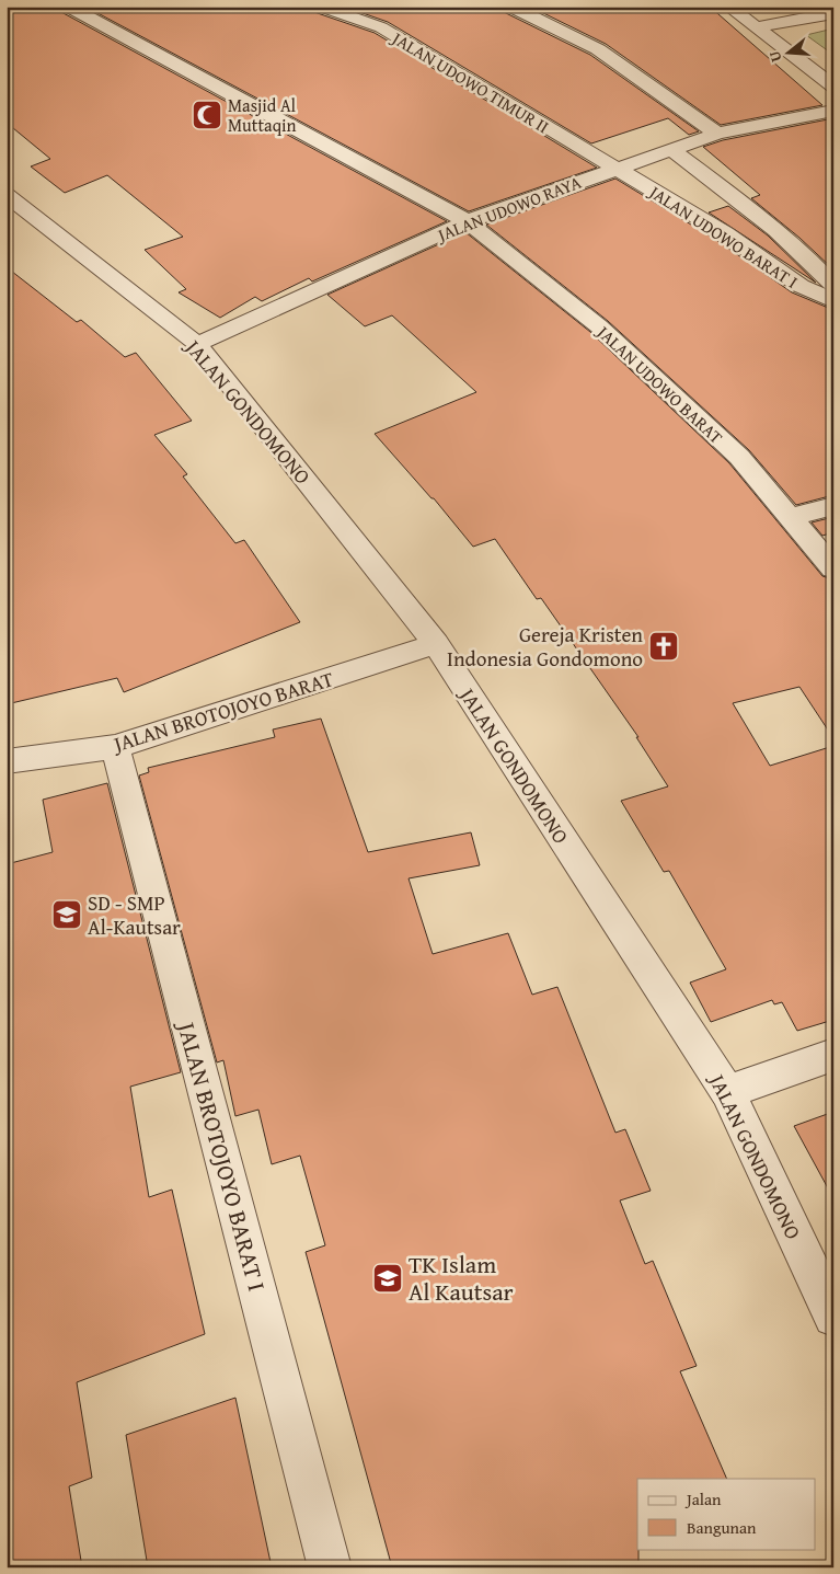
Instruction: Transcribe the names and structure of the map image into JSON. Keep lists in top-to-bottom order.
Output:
{
  "streets": {
    "street": [
      "JALAN UDOWO TIMUR II",
      "JALAN UDOWO RAYA",
      "JALAN UDOWO BARAT I",
      "JALAN UDOWO BARAT",
      "JALAN GONDOMONO",
      "JALAN BROTOJOYO BARAT",
      "JALAN BROTOJOYO BARAT I"
    ]
  },
  "crossings": [
    ["JALAN UDOWO TIMUR II", "JALAN UDOWO RAYA"],
    ["JALAN UDOWO TIMUR II", "JALAN UDOWO BARAT I"],
    ["JALAN UDOWO RAYA", "JALAN UDOWO BARAT I"],
    ["JALAN UDOWO RAYA", "JALAN UDOWO BARAT"],
    ["JALAN UDOWO RAYA", "JALAN GONDOMONO"],
    ["JALAN GONDOMONO", "JALAN BROTOJOYO BARAT"],
    ["JALAN BROTOJOYO BARAT", "JALAN BROTOJOYO BARAT I"]
  ],
  "places": {
    "mosque": ["Masjid Al Muttaqin"],
    "church": ["Gereja Kristen Indonesia Gondomono"],
    "school or university": ["SD - SMP Al-Kautsar", "TK Islam Al Kautsar"]
  },
  "legend": ["Jalan", "Bangunan"],
  "north": "left"
}
